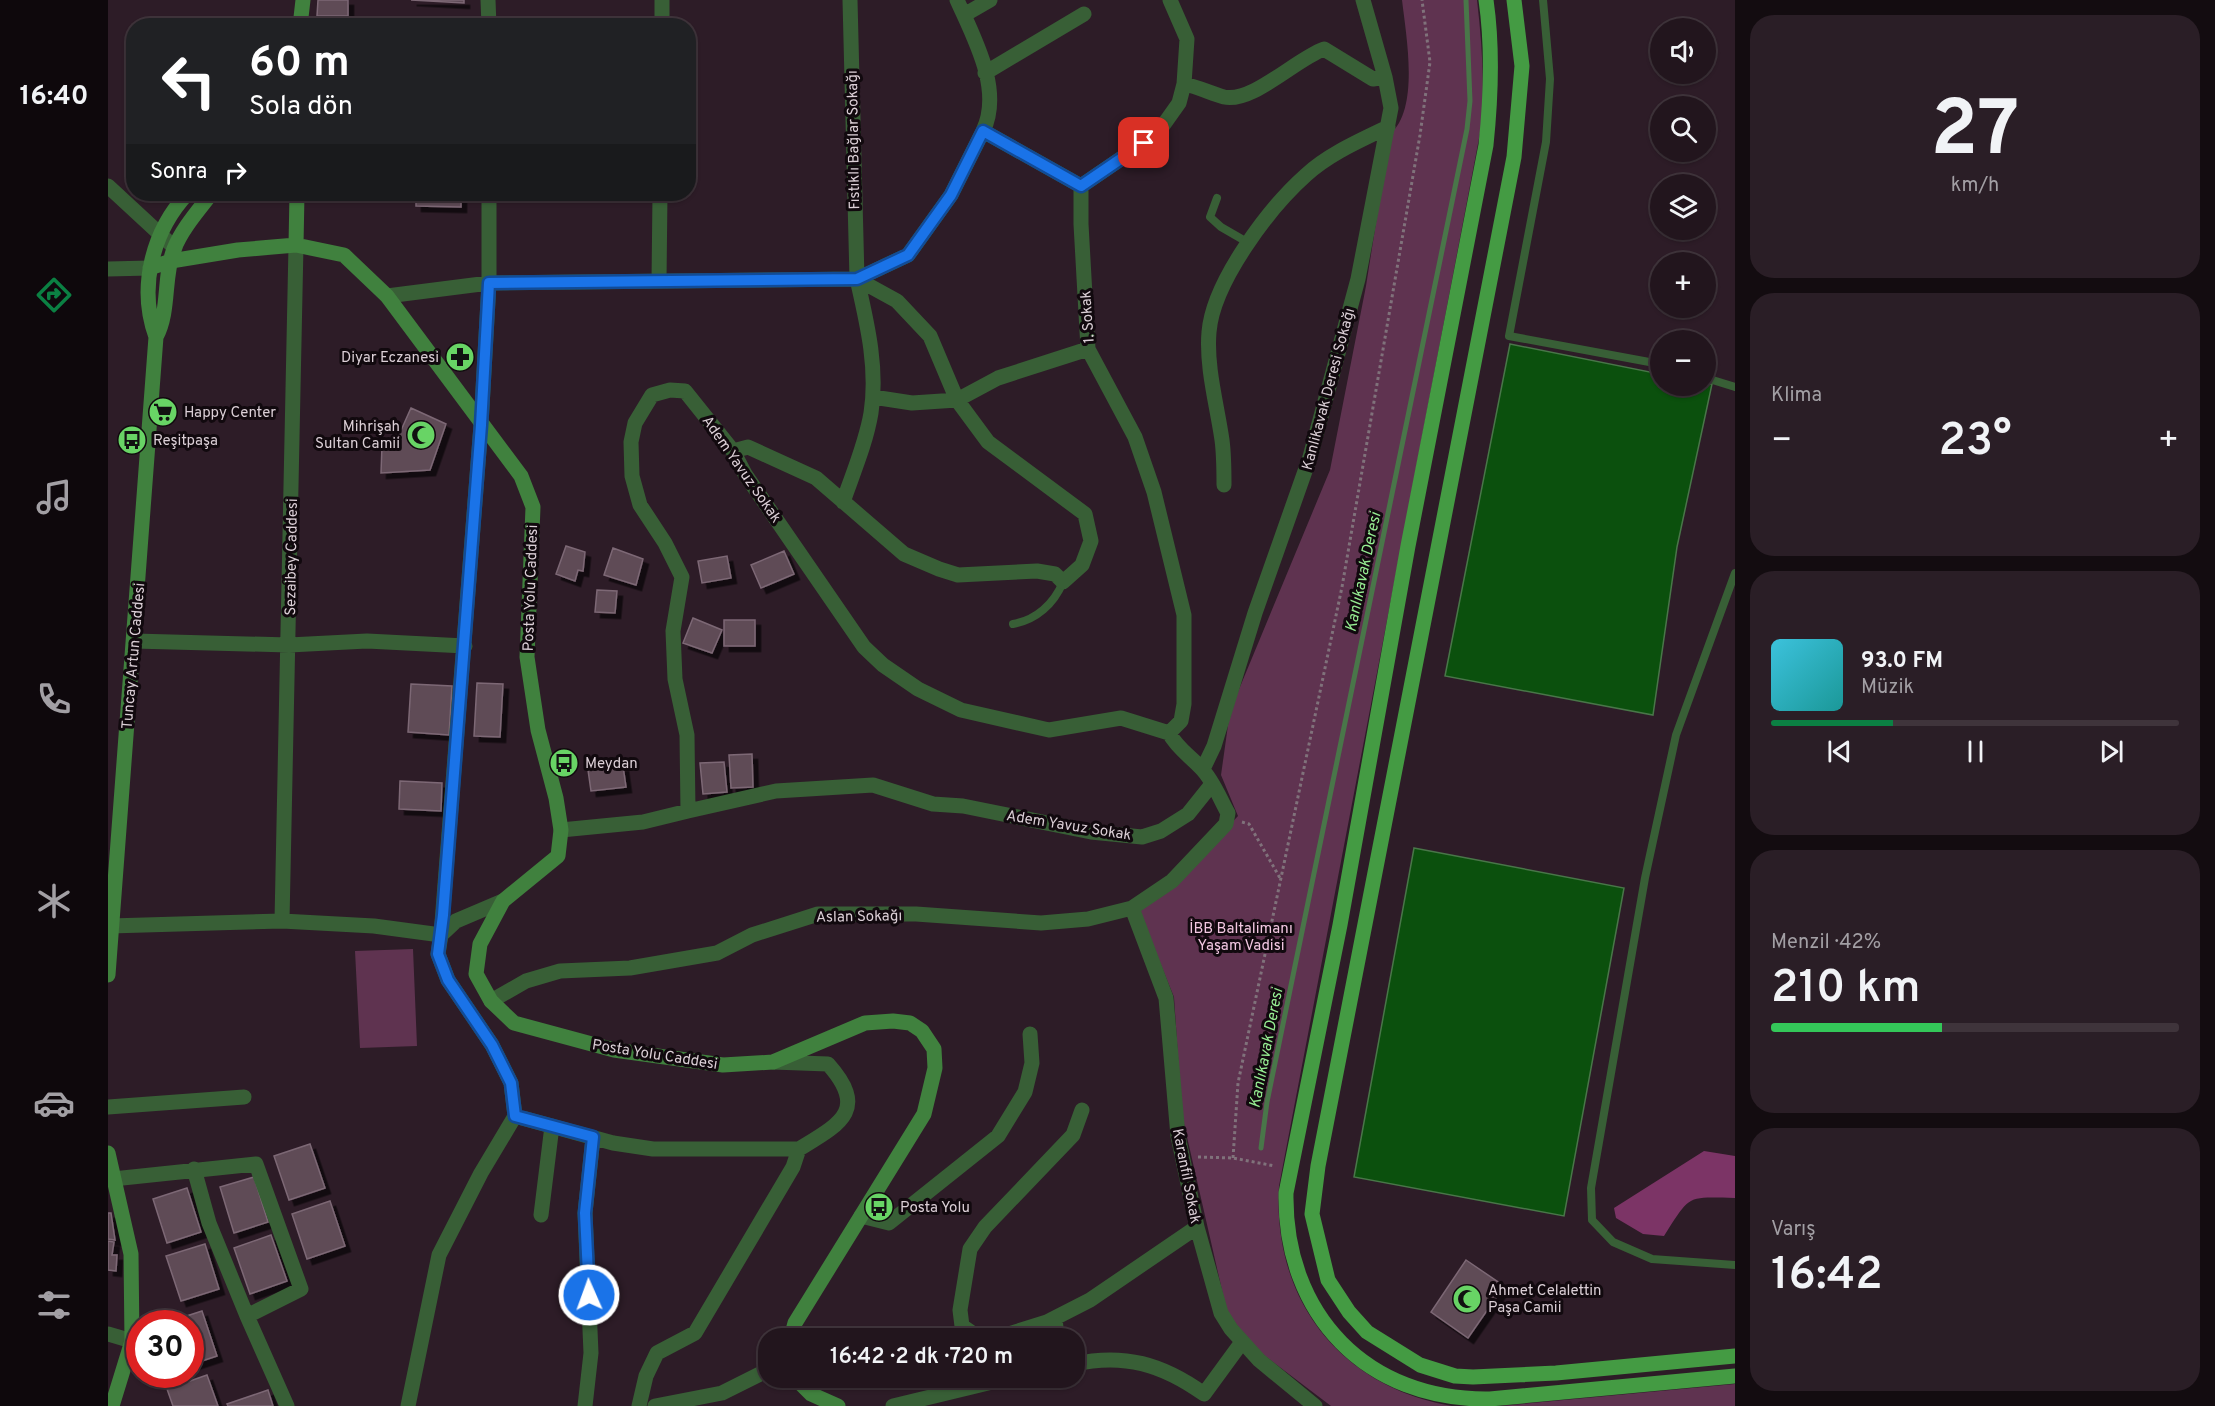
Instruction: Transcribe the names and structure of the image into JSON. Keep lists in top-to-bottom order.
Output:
{
  "streets": {
    "street": [
      "Fıstıklı Bağlar Sokağı",
      "1. Sokak",
      "Kanlikavak Deresi Sokağı",
      "Adem Yavuz Sokak",
      "Sezaibey Caddesi",
      "Posta Yolu Caddesi",
      "Tuncay Artun Caddesi",
      "Aslan Sokağı",
      "Karanfil Sokak"
    ]
  },
  "crossings": [
    ["1. Sokak", "Adem Yavuz Sokak"],
    ["Sezaibey Caddesi", "Posta Yolu Caddesi"],
    ["Posta Yolu Caddesi", "Aslan Sokağı"],
    ["Aslan Sokağı", "Karanfil Sokak"]
  ],
  "water": ["Kanlıkavak Deresi"],
  "parks": ["İBB Baltalimanı Yaşam Vadisi"],
  "places": {
    "pharmacy": ["Diyar Eczanesi"],
    "supermarket": ["Happy Center"],
    "mosque": ["Mihrişah Sultan Camii", "Ahmet Celalettin Paşa Camii"],
    "bus stop": ["Reşitpaşa", "Meydan", "Posta Yolu"]
  },
  "page": {
    "tabs": "16:40",
    "tile": [
      ["27", "km/h"],
      "Klima",
      ["Menzil · 42%", "210 km"],
      ["Varış", "16:42"]
    ],
    "map_buttons": ["+", "−"],
    "turn": ["60 m", "Sola dön"],
    "then": "Sonra",
    "heat": ["−", "23°", "+"],
    "song": ["93.0 FM", "Müzik"],
    "limit": "30",
    "trip": "16:42 · 2 dk · 720 m"
  }
}
